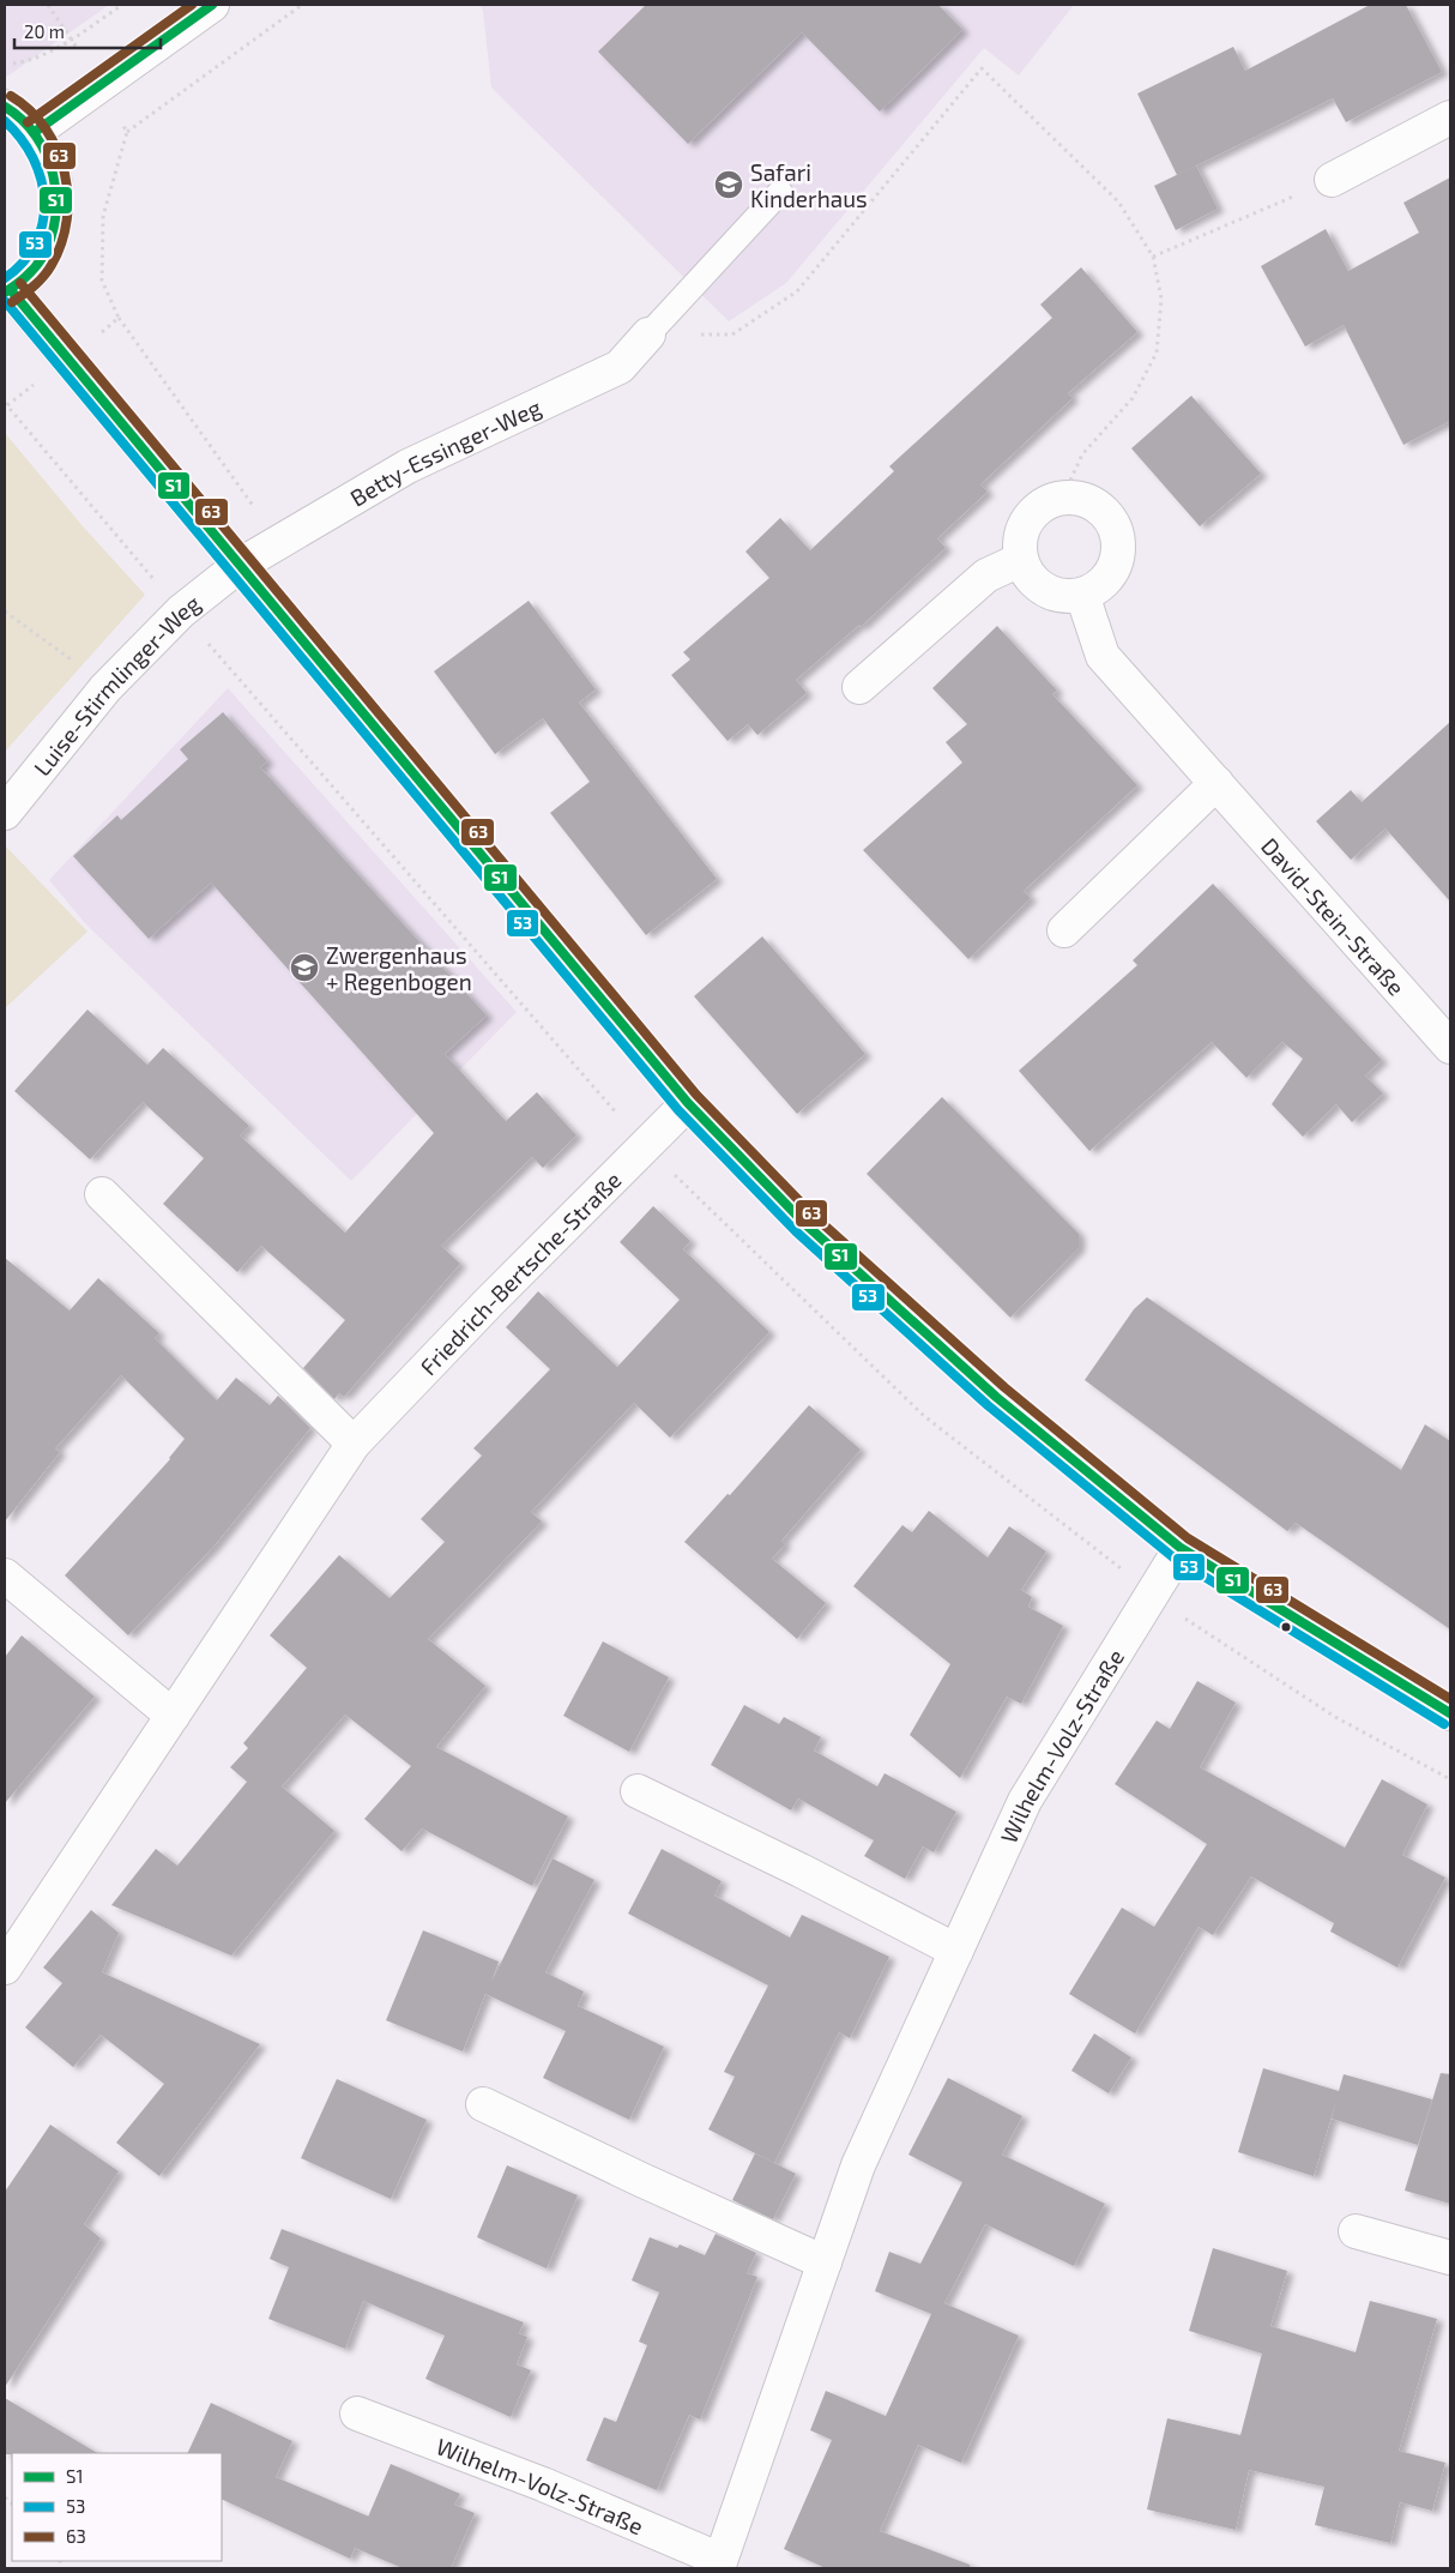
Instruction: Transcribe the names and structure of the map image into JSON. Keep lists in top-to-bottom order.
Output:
{
  "streets": {
    "street": [
      "Betty-Essinger-Weg",
      "Luise-Stirmlinger-Weg",
      "David-Stein-Straße",
      "Friedrich-Bertsche-Straße",
      "Wilhelm-Volz-Straße"
    ]
  },
  "crossings": [
    ["Betty-Essinger-Weg", "Luise-Stirmlinger-Weg"]
  ],
  "places": {
    "school or university": ["Safari Kinderhaus", "Zwergenhaus + Regenbogen"]
  },
  "lines": ["transit line S1", "transit line 63", "transit line 53"],
  "legend": ["S1", "53", "63"],
  "scale_bar": "20 m"
}
